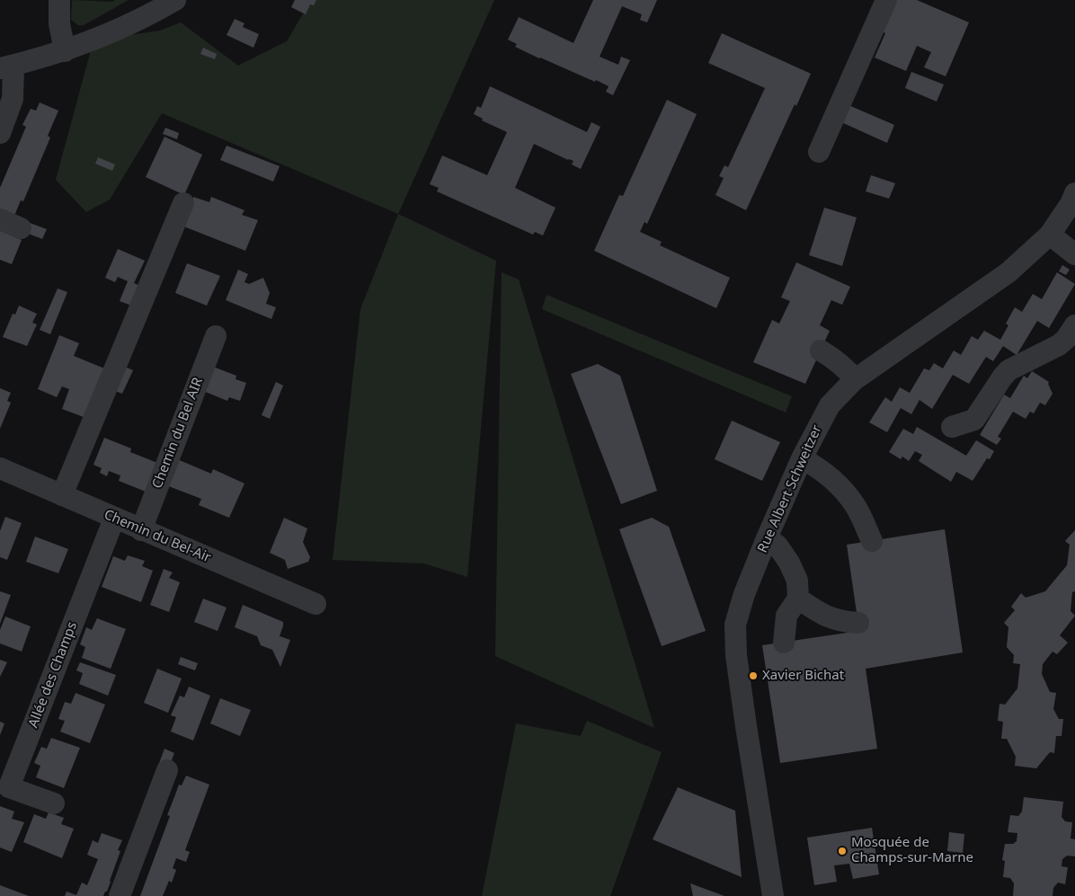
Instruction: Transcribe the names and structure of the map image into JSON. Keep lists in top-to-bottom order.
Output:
{
  "streets": {
    "street": [
      "Chemin du Bel AIR",
      "Rue Albert Schweitzer",
      "Chemin du Bel-Air",
      "Allée des Champs"
    ]
  },
  "crossings": [
    ["Chemin du Bel AIR", "Chemin du Bel-Air"],
    ["Chemin du Bel-Air", "Allée des Champs"]
  ],
  "places": ["Xavier Bichat", "Mosquée de Champs-sur-Marne"]
}
